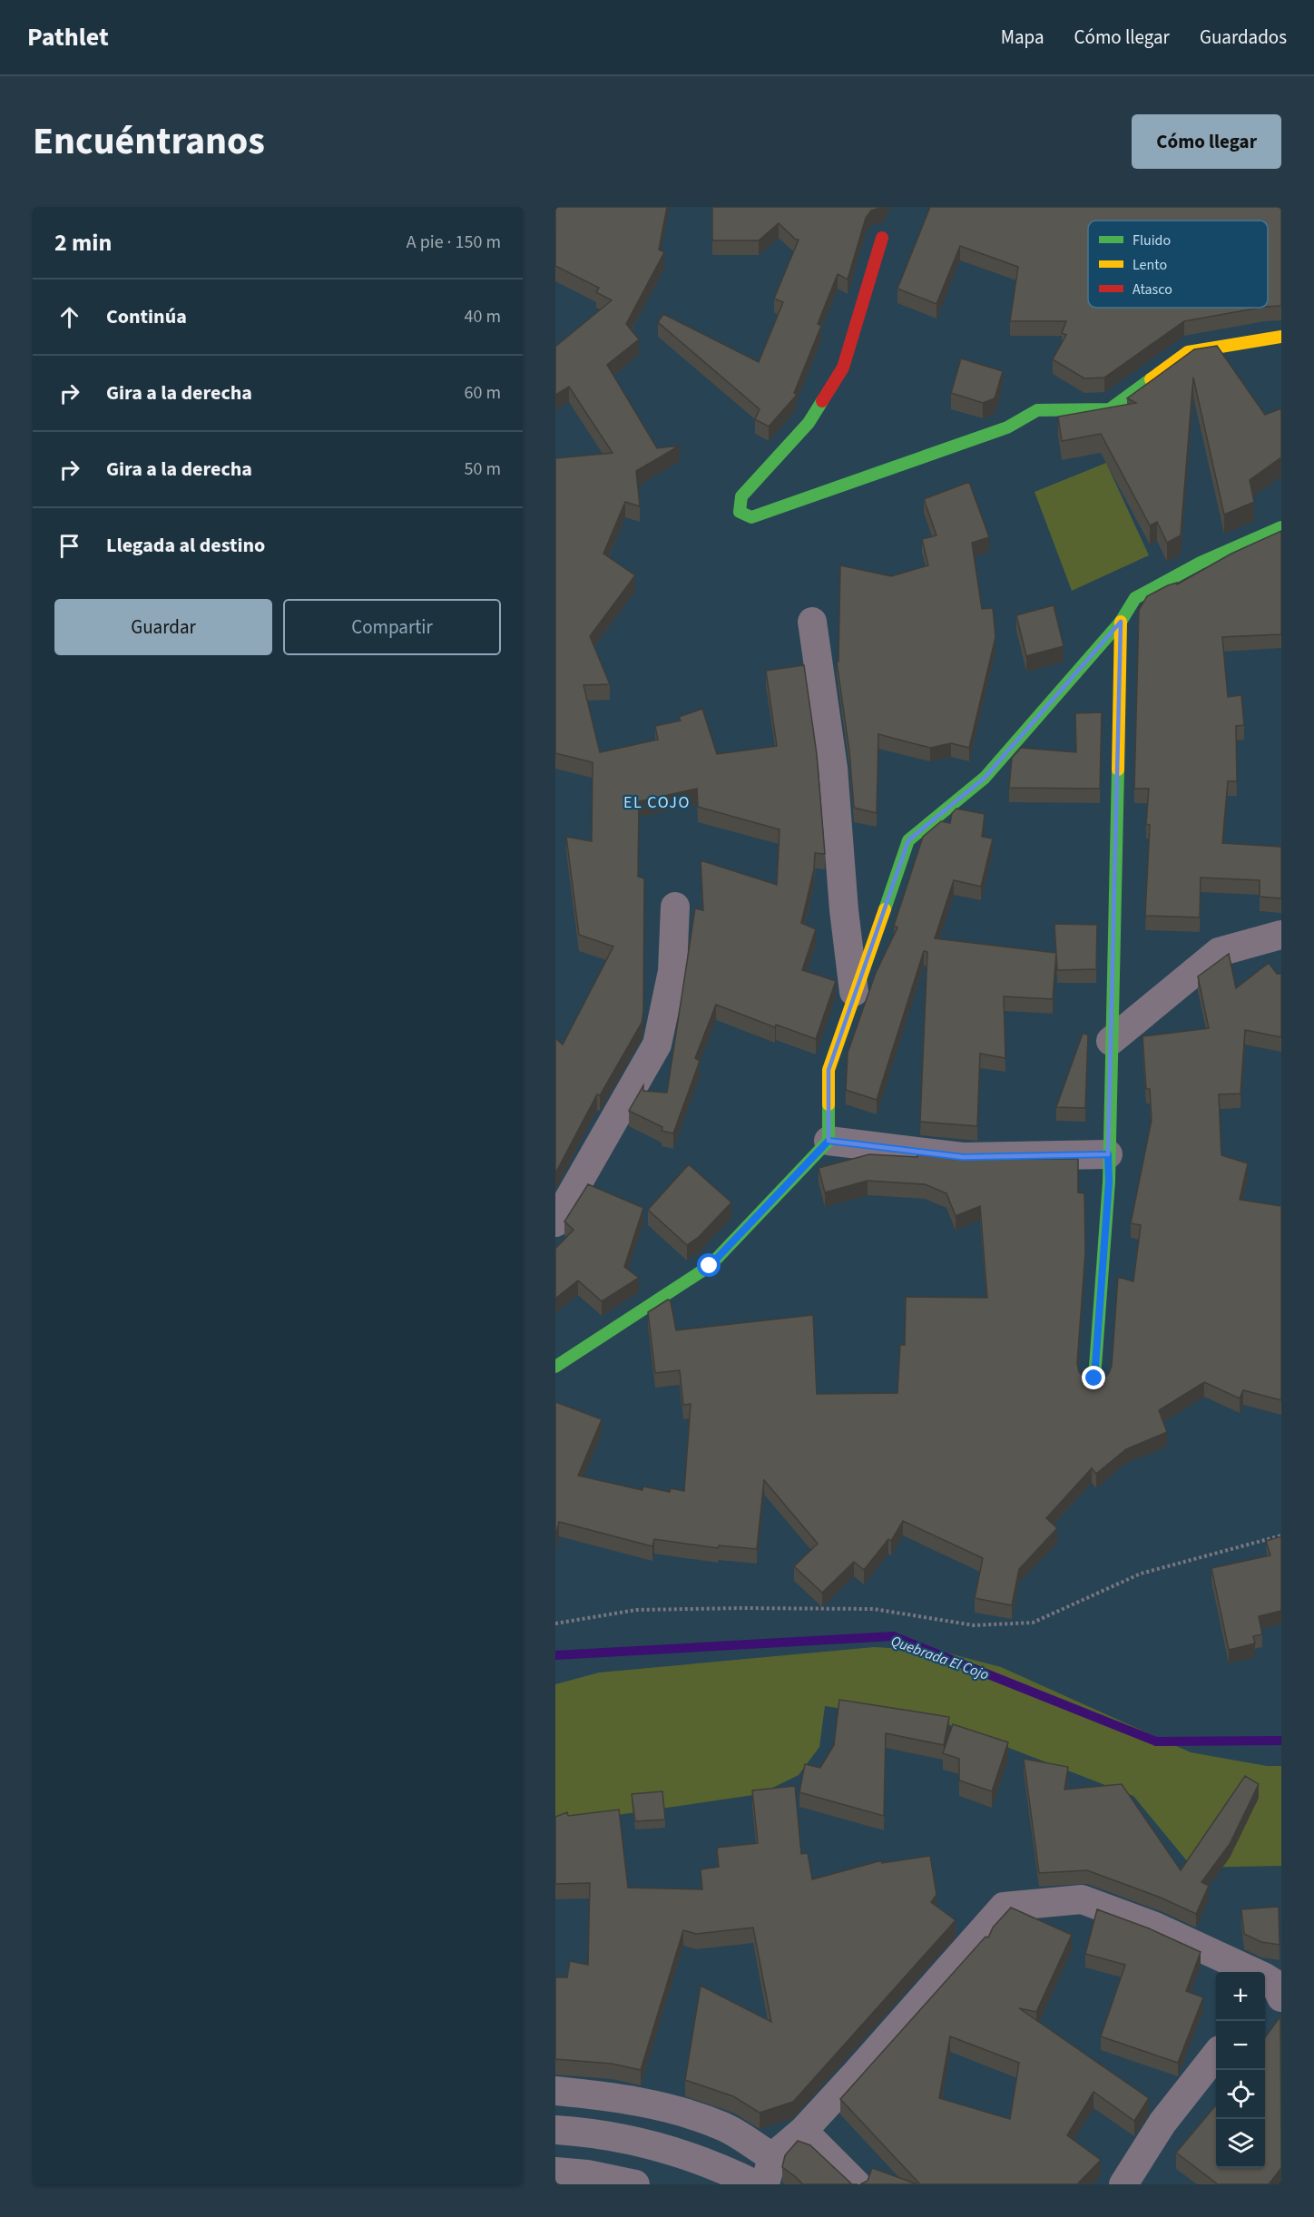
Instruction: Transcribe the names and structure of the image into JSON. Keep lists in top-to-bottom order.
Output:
{
  "districts": ["EL COJO"],
  "water": ["Quebrada El Cojo"],
  "legend": ["Fluido", "Lento", "Atasco"],
  "page": {
    "header": "Pathlet",
    "nav": ["Mapa", "Cómo llegar", "Guardados"],
    "title": "Encuéntranos",
    "buttons": [
      "Cómo llegar",
      ["Guardar", "Compartir"]
    ],
    "heading": ["2 min", "A pie · 150 m"],
    "list": [
      ["Continúa", "40 m"],
      ["Gira a la derecha", "60 m"],
      ["Gira a la derecha", "50 m"],
      "Llegada al destino"
    ],
    "map_buttons": ["+", "−"]
  }
}
